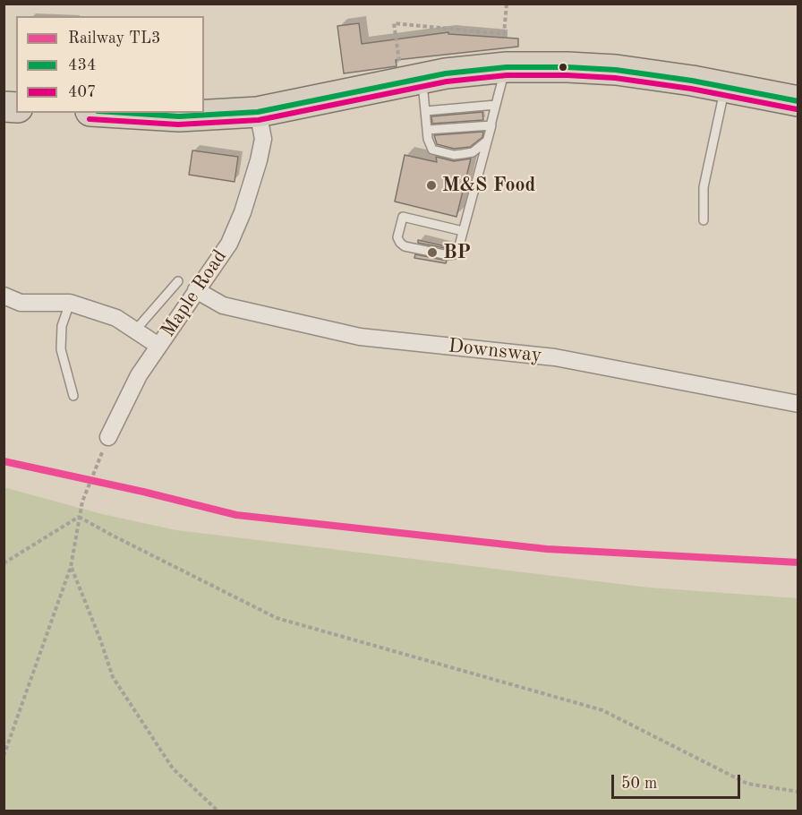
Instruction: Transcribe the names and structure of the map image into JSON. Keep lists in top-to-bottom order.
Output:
{
  "streets": {
    "street": ["Maple Road", "Downsway"]
  },
  "crossings": [
    ["Maple Road", "Downsway"]
  ],
  "places": ["M&S Food", "BP"],
  "lines": ["transit line 434", "transit line 407", "rail line TL3"],
  "legend": ["Railway TL3", "434", "407"],
  "scale_bar": "50 m"
}
